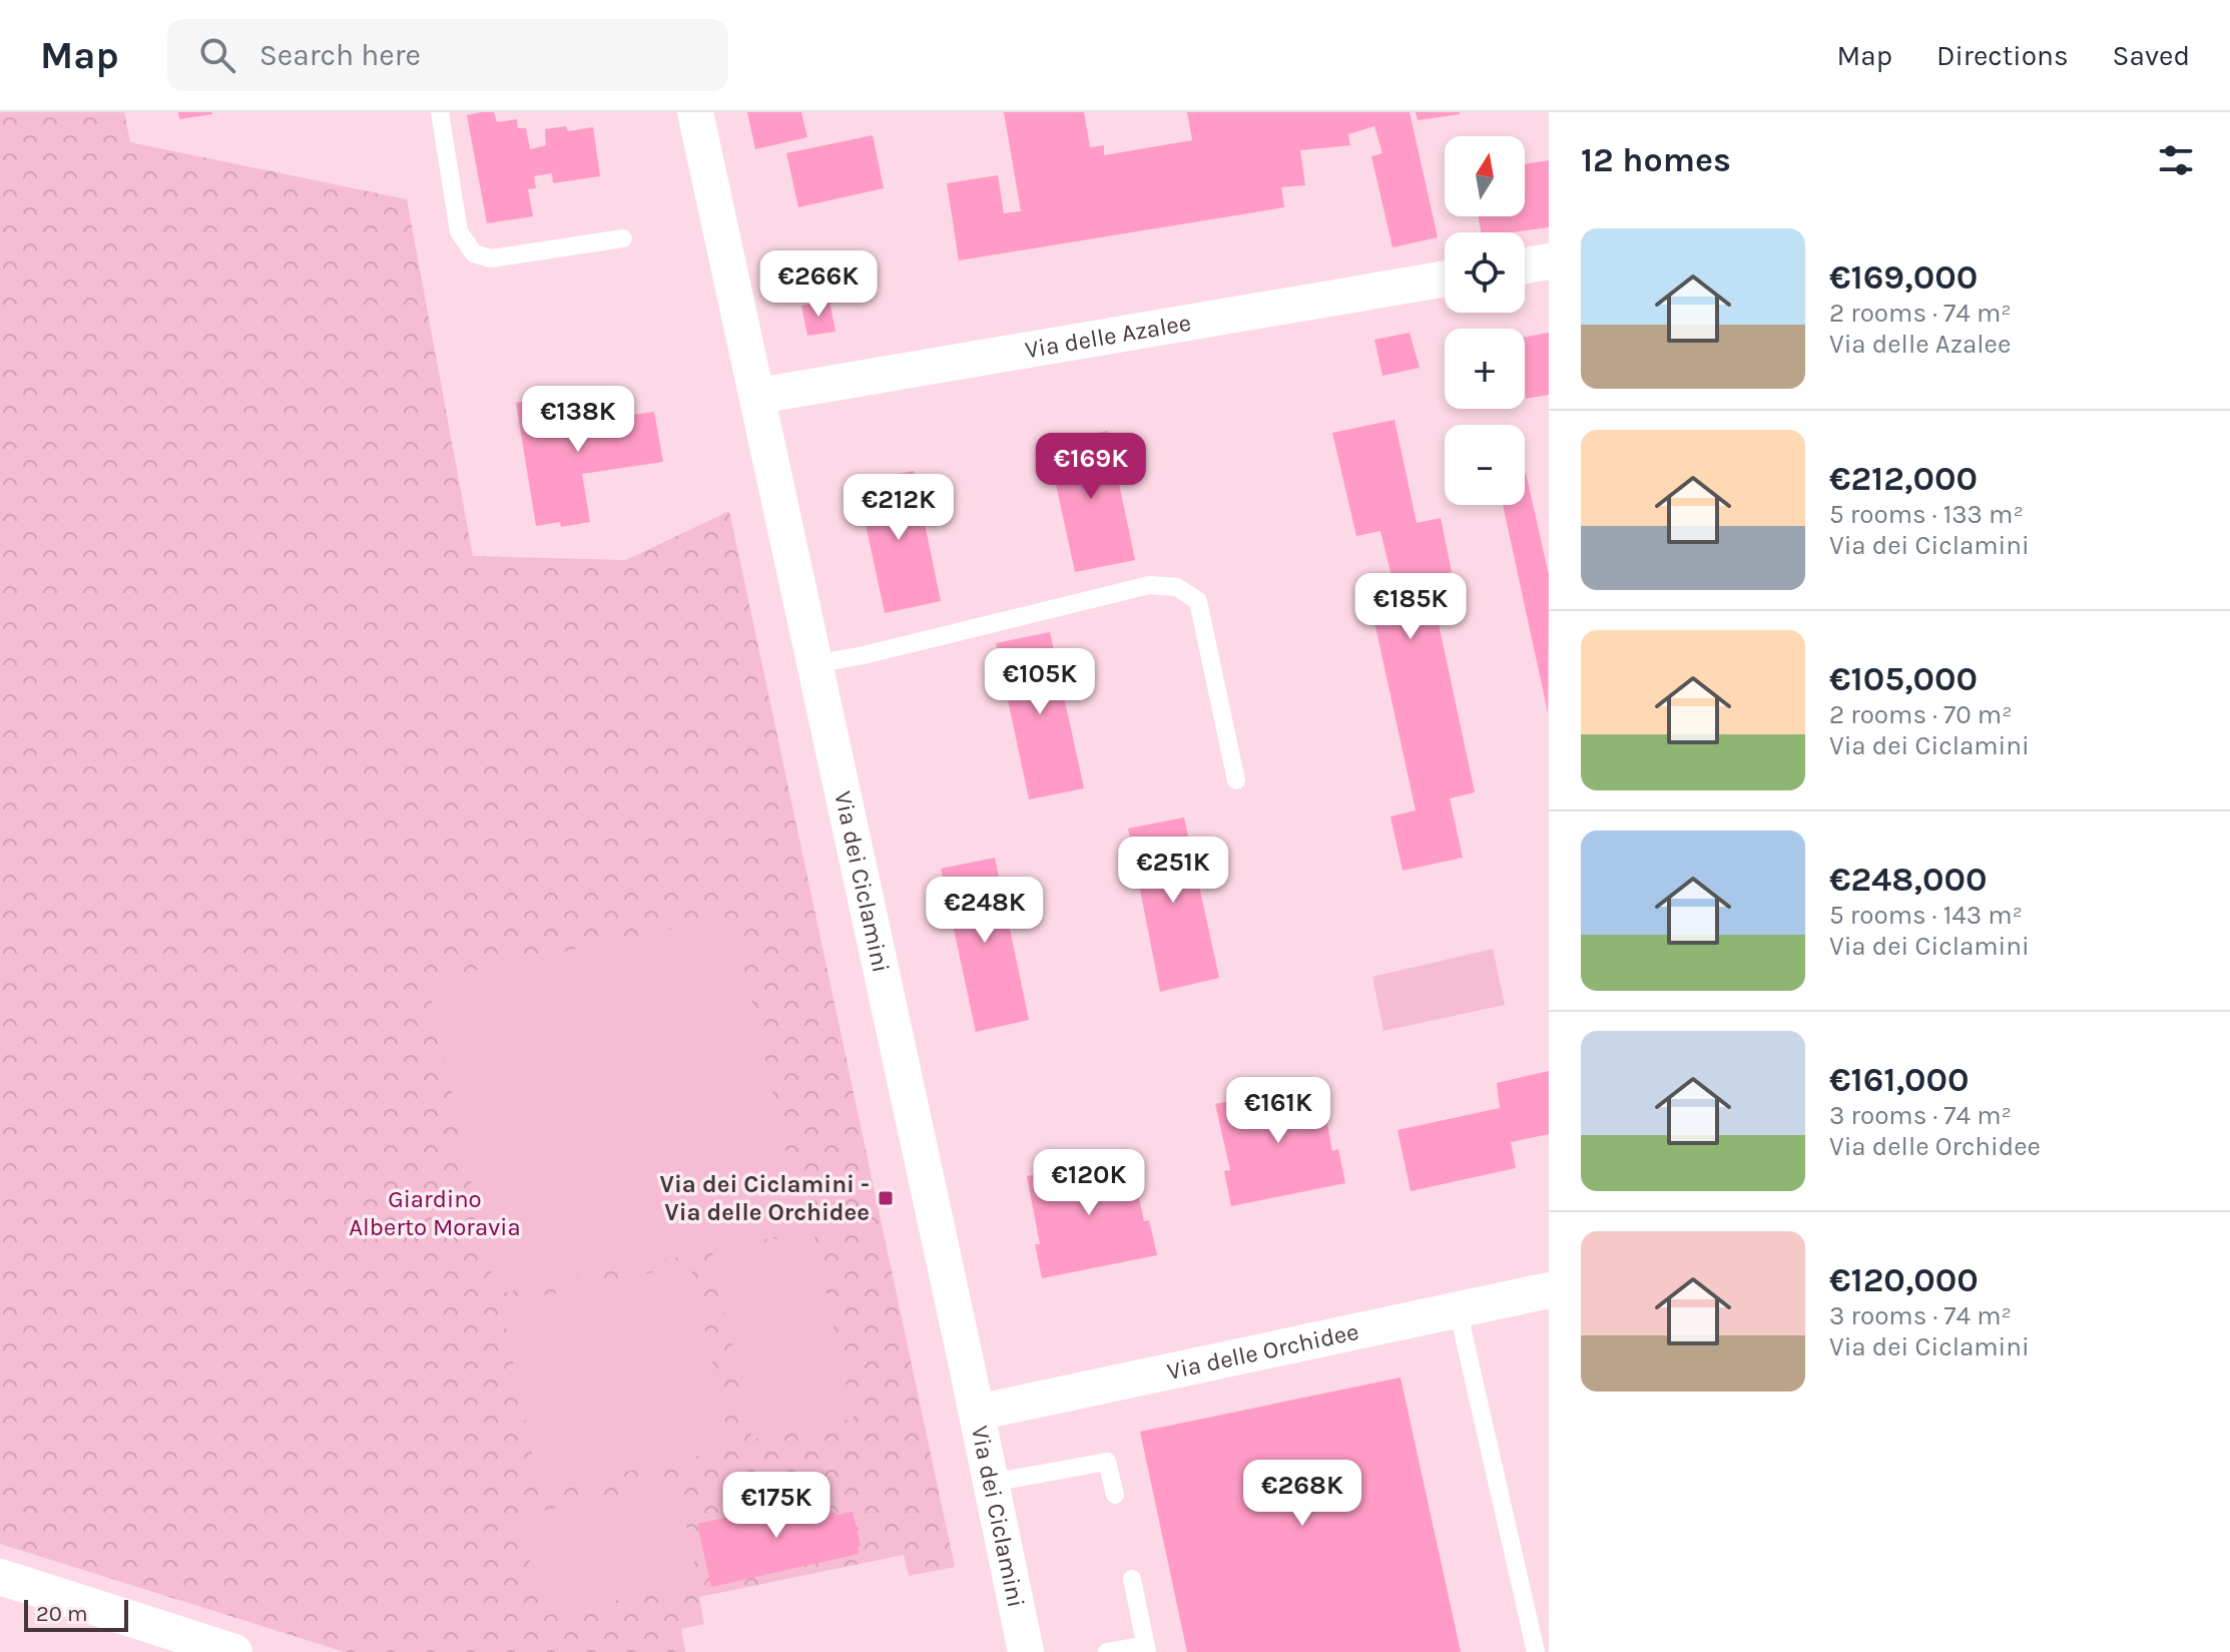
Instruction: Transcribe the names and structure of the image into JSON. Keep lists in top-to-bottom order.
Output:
{
  "streets": {
    "street": ["Via delle Azalee", "Via dei Ciclamini", "Via delle Orchidee"]
  },
  "crossings": [
    ["Via delle Azalee", "Via dei Ciclamini"],
    ["Via dei Ciclamini", "Via delle Orchidee"]
  ],
  "parks": ["Giardino Alberto Moravia"],
  "places": {
    "transit": ["Via dei Ciclamini - Via delle Orchidee"]
  },
  "scale_bar": "20 m",
  "north": "top",
  "page": {
    "header": "Map",
    "search": "Search here",
    "nav": ["Map", "Directions", "Saved"],
    "heading": "12 homes",
    "map_buttons": ["+", "−"],
    "list": [
      {
        "name": "€169,000",
        "note": "2 rooms · 74 m² · Via delle Azalee"
      },
      {
        "name": "€212,000",
        "note": "5 rooms · 133 m² · Via dei Ciclamini"
      },
      {
        "name": "€105,000",
        "note": "2 rooms · 70 m² · Via dei Ciclamini"
      },
      {
        "name": "€248,000",
        "note": "5 rooms · 143 m² · Via dei Ciclamini"
      },
      {
        "name": "€161,000",
        "note": "3 rooms · 74 m² · Via delle Orchidee"
      },
      {
        "name": "€120,000",
        "note": "3 rooms · 74 m² · Via dei Ciclamini"
      }
    ],
    "price": [
      "€266K",
      "€138K",
      "€169K",
      "€212K",
      "€185K",
      "€105K",
      "€251K",
      "€248K",
      "€161K",
      "€120K",
      "€268K",
      "€175K"
    ],
    "scale": "20 m"
  }
}
